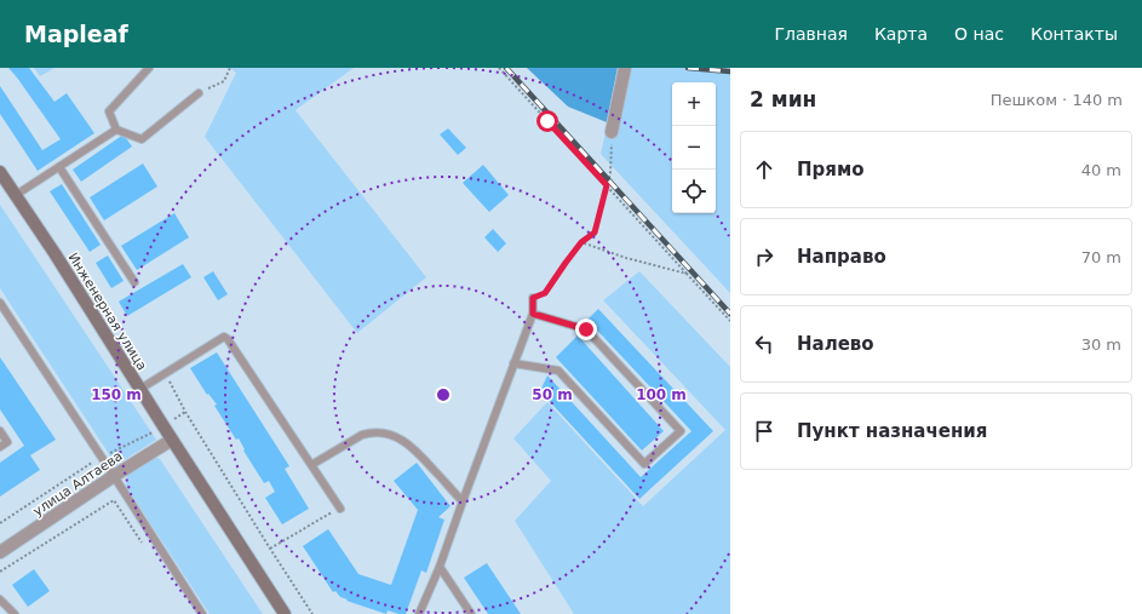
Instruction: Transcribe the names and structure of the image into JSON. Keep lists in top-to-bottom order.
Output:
{
  "streets": {
    "main road": ["Инженерная улица"],
    "street": ["улица Алтаева"]
  },
  "crossings": [
    ["Инженерная улица", "улица Алтаева"]
  ],
  "page": {
    "header": "Mapleaf",
    "nav": [
      "Главная",
      "Карта",
      "О нас",
      "Контакты"
    ],
    "heading": ["2 мин", "Пешком · 140 m"],
    "map_buttons": ["+", "−"],
    "list": [
      ["Прямо", "40 m"],
      ["Направо", "70 m"],
      ["Налево", "30 m"],
      "Пункт назначения"
    ]
  },
  "rings": ["50 m", "100 m", "150 m"]
}
